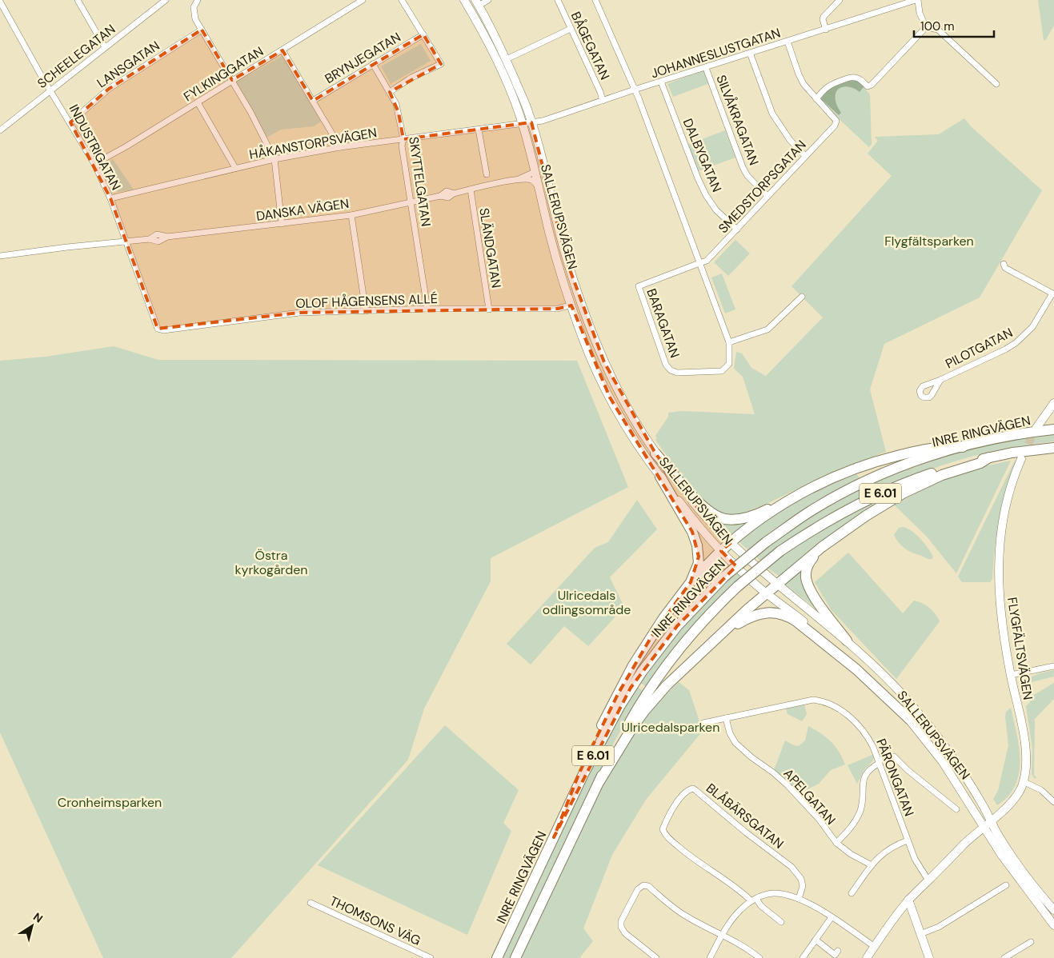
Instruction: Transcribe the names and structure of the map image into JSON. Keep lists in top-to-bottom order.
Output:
{
  "streets": {
    "highway": ["INRE RINGVÄGEN", "E 6.01"],
    "main road": ["SALLERUPSVÄGEN", "FLYGFÄLTSVÄGEN"],
    "street": [
      "BÅGEGATAN",
      "JOHANNESLUSTGATAN",
      "SCHEELEGATAN",
      "BRYNJEGATAN",
      "LANSGATAN",
      "FYLKINGGATAN",
      "SILVÅKRAGATAN",
      "HÅKANSTORPSVÄGEN",
      "INDUSTRIGATAN",
      "DALBYGATAN",
      "SKYTTELGATAN",
      "SMEDSTORPSGATAN",
      "DANSKA VÄGEN",
      "SLÄNDGATAN",
      "OLOF HÅGENSENS ALLÉ",
      "BARAGATAN",
      "PILOTGATAN",
      "PÄRONGATAN",
      "APELGATAN",
      "BLÅBÄRSGATAN",
      "THOMSONS VÄG"
    ]
  },
  "crossings": [
    ["BÅGEGATAN", "JOHANNESLUSTGATAN"],
    ["JOHANNESLUSTGATAN", "SILVÅKRAGATAN"],
    ["JOHANNESLUSTGATAN", "HÅKANSTORPSVÄGEN"],
    ["JOHANNESLUSTGATAN", "DALBYGATAN"],
    ["JOHANNESLUSTGATAN", "SALLERUPSVÄGEN"],
    ["SCHEELEGATAN", "INDUSTRIGATAN"],
    ["BRYNJEGATAN", "SKYTTELGATAN"],
    ["LANSGATAN", "INDUSTRIGATAN"],
    ["FYLKINGGATAN", "INDUSTRIGATAN"],
    ["SILVÅKRAGATAN", "SMEDSTORPSGATAN"],
    ["HÅKANSTORPSVÄGEN", "INDUSTRIGATAN"],
    ["HÅKANSTORPSVÄGEN", "SKYTTELGATAN"],
    ["HÅKANSTORPSVÄGEN", "SALLERUPSVÄGEN"],
    ["INDUSTRIGATAN", "DANSKA VÄGEN"],
    ["INDUSTRIGATAN", "OLOF HÅGENSENS ALLÉ"],
    ["DALBYGATAN", "SMEDSTORPSGATAN"],
    ["SKYTTELGATAN", "DANSKA VÄGEN"],
    ["SKYTTELGATAN", "OLOF HÅGENSENS ALLÉ"],
    ["SMEDSTORPSGATAN", "BARAGATAN"],
    ["DANSKA VÄGEN", "SALLERUPSVÄGEN"],
    ["DANSKA VÄGEN", "SLÄNDGATAN"],
    ["SALLERUPSVÄGEN", "OLOF HÅGENSENS ALLÉ"],
    ["SALLERUPSVÄGEN", "FLYGFÄLTSVÄGEN"],
    ["SLÄNDGATAN", "OLOF HÅGENSENS ALLÉ"],
    ["FLYGFÄLTSVÄGEN", "PÄRONGATAN"],
    ["PÄRONGATAN", "APELGATAN"]
  ],
  "parks": [
    "Flygfältsparken",
    "Östra kyrkogården",
    "Ulricedals odlingsområde",
    "Ulricedalsparken",
    "Cronheimsparken"
  ],
  "scale_bar": "100 m",
  "north": "top right"
}
